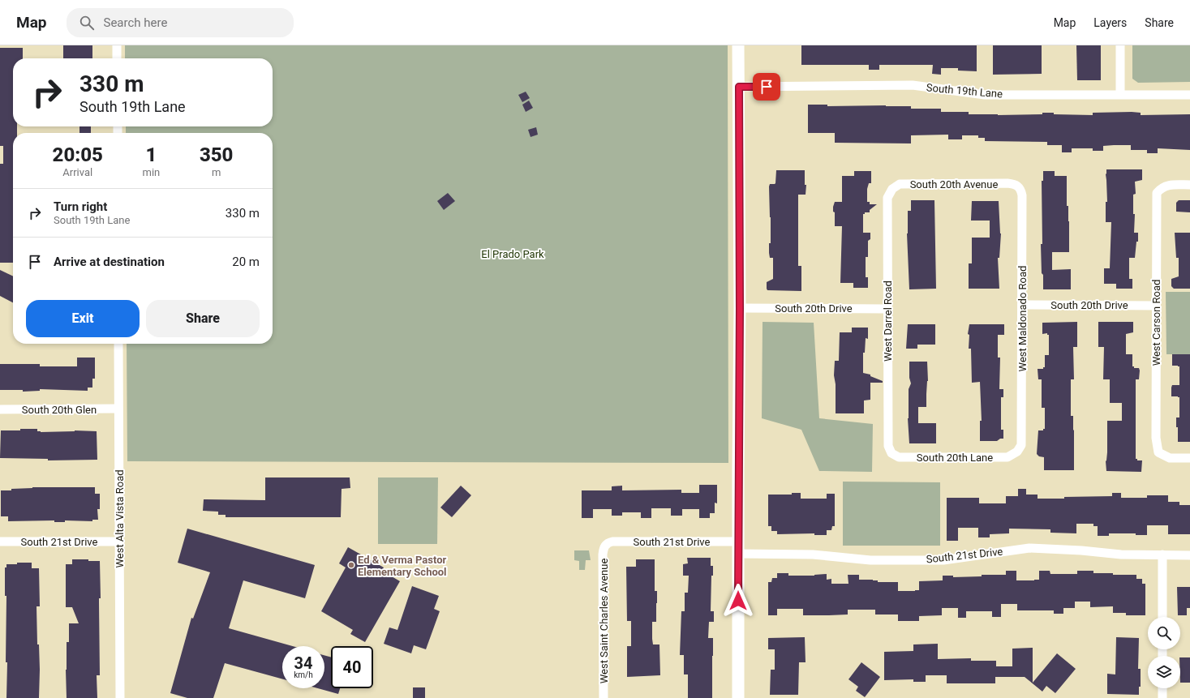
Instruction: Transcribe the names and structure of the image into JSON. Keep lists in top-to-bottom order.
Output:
{
  "streets": {
    "street": [
      "South 19th Lane",
      "South 20th Avenue",
      "South 20th Drive",
      "West Maldonado Road",
      "West Darrel Road",
      "West Carson Road",
      "South 20th Glen",
      "South 20th Lane",
      "West Alta Vista Road",
      "South 21st Drive",
      "West Saint Charles Avenue"
    ]
  },
  "crossings": [
    ["South 20th Avenue", "West Maldonado Road"],
    ["South 20th Avenue", "West Darrel Road"],
    ["South 20th Drive", "West Maldonado Road"],
    ["South 20th Drive", "West Darrel Road"],
    ["South 20th Drive", "West Carson Road"],
    ["West Maldonado Road", "South 20th Lane"],
    ["West Darrel Road", "South 20th Lane"],
    ["South 20th Glen", "West Alta Vista Road"],
    ["West Alta Vista Road", "South 21st Drive"],
    ["South 21st Drive", "West Saint Charles Avenue"]
  ],
  "parks": ["El Prado Park"],
  "places": ["Ed & Verma Pastor Elementary School"],
  "page": {
    "header": "Map",
    "search": "Search here",
    "nav": ["Map", "Layers", "Share"],
    "turn": ["330 m", "South 19th Lane"],
    "eta": [
      "20:05",
      "Arrival",
      "1",
      "min",
      "350",
      "m"
    ],
    "list": [
      {
        "name": "Turn right",
        "note": "South 19th Lane",
        "value": "330 m"
      },
      {
        "name": "Arrive at destination",
        "value": "20 m"
      }
    ],
    "buttons": ["Exit", "Share"],
    "speed": "34 km/h",
    "limit": "40"
  }
}
